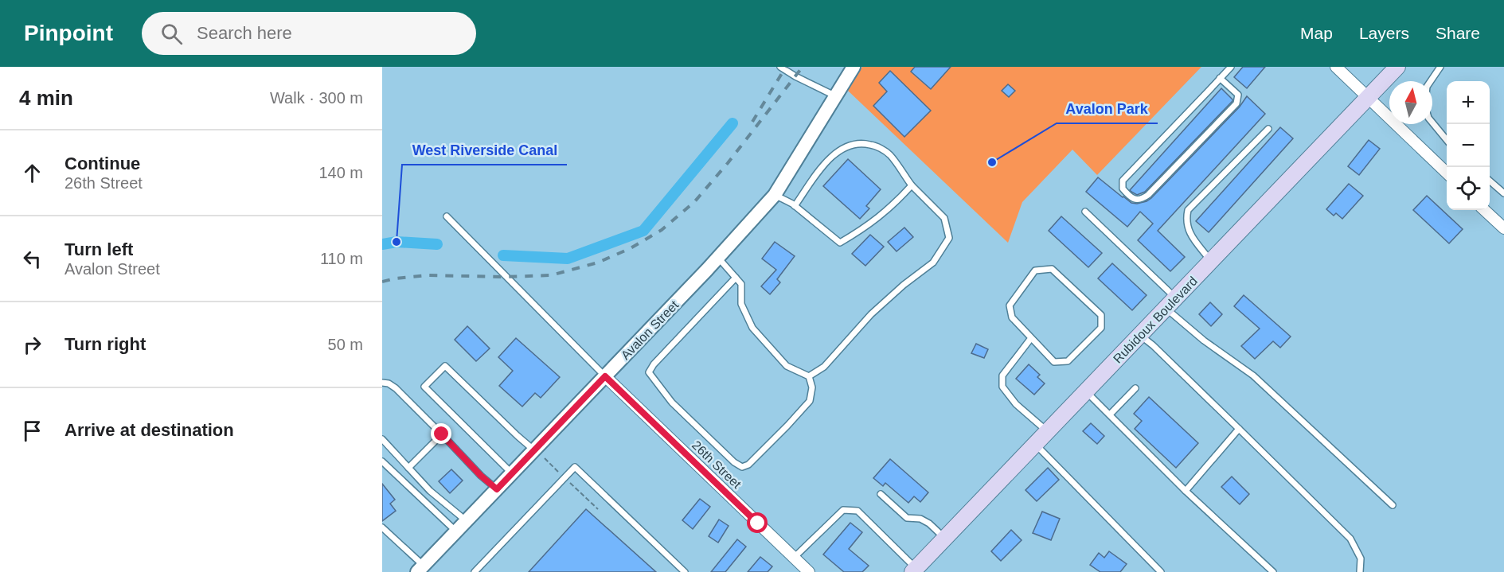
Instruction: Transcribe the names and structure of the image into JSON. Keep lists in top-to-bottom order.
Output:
{
  "streets": {
    "main road": ["Rubidoux Boulevard"],
    "street": ["Avalon Street", "26th Street"]
  },
  "crossings": [
    ["Avalon Street", "26th Street"]
  ],
  "places": ["Avalon Park", "West Riverside Canal"],
  "north": "top",
  "page": {
    "header": "Pinpoint",
    "search": "Search here",
    "nav": ["Map", "Layers", "Share"],
    "heading": ["4 min", "Walk · 300 m"],
    "map_buttons": ["+", "−"],
    "list": [
      ["Continue", "26th Street", "140 m"],
      ["Turn left", "Avalon Street", "110 m"],
      ["Turn right", "50 m"],
      "Arrive at destination"
    ]
  }
}
